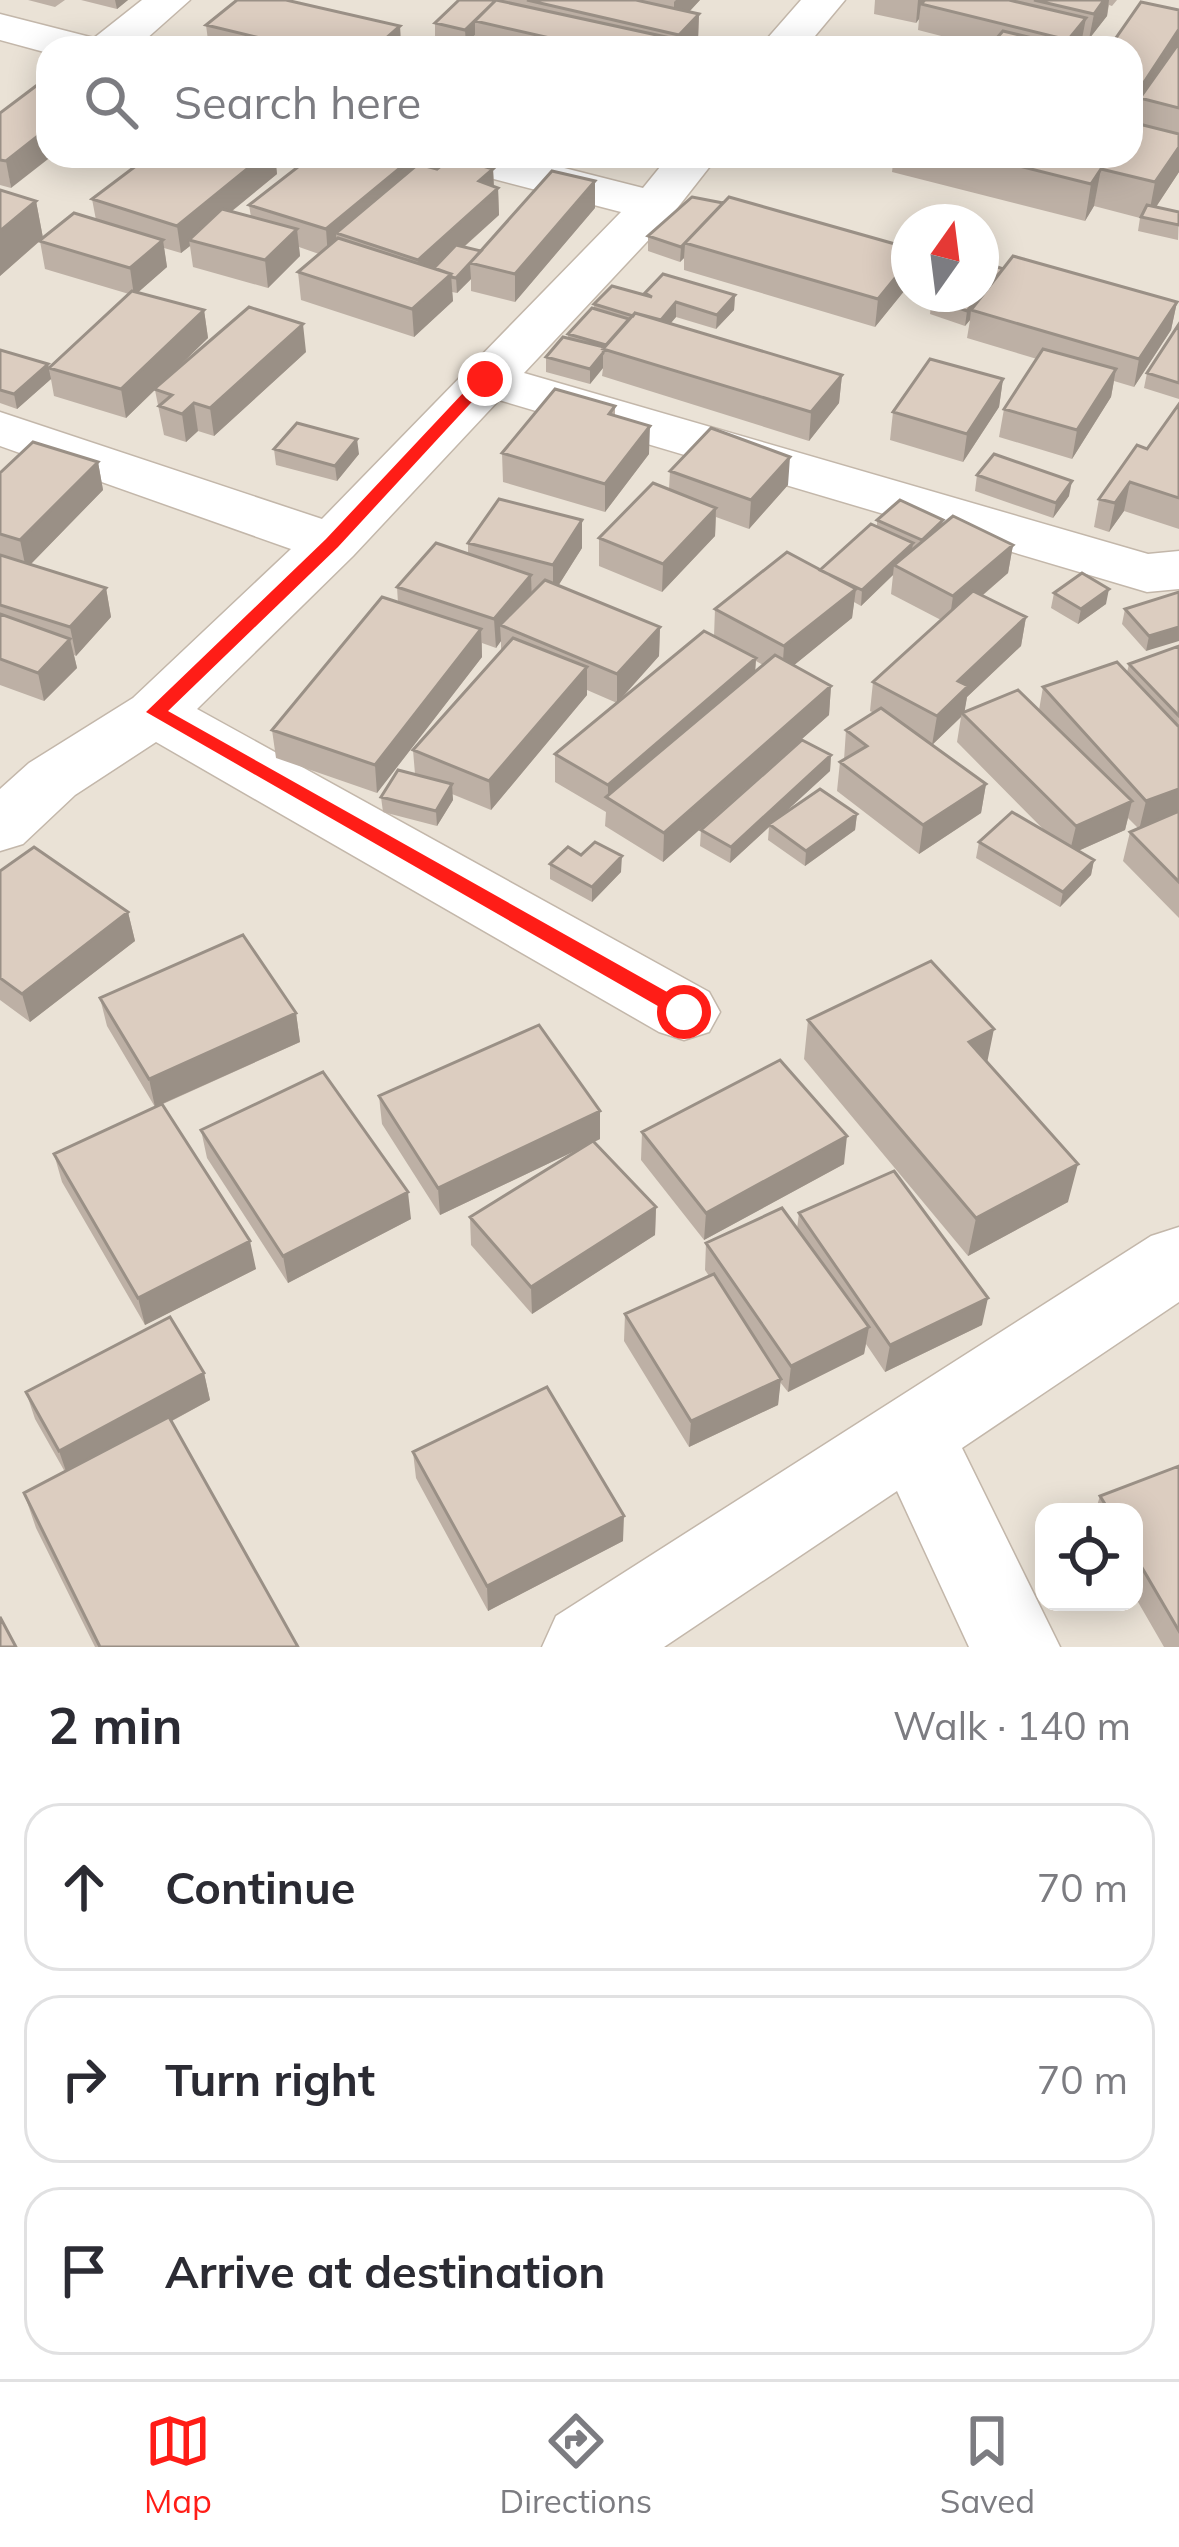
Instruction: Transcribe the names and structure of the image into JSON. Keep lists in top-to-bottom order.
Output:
{
  "north": "top",
  "page": {
    "search": "Search here",
    "heading": ["2 min", "Walk · 140 m"],
    "list": [
      ["Continue", "70 m"],
      ["Turn right", "70 m"],
      "Arrive at destination"
    ],
    "nav": ["Map", "Directions", "Saved"]
  }
}
